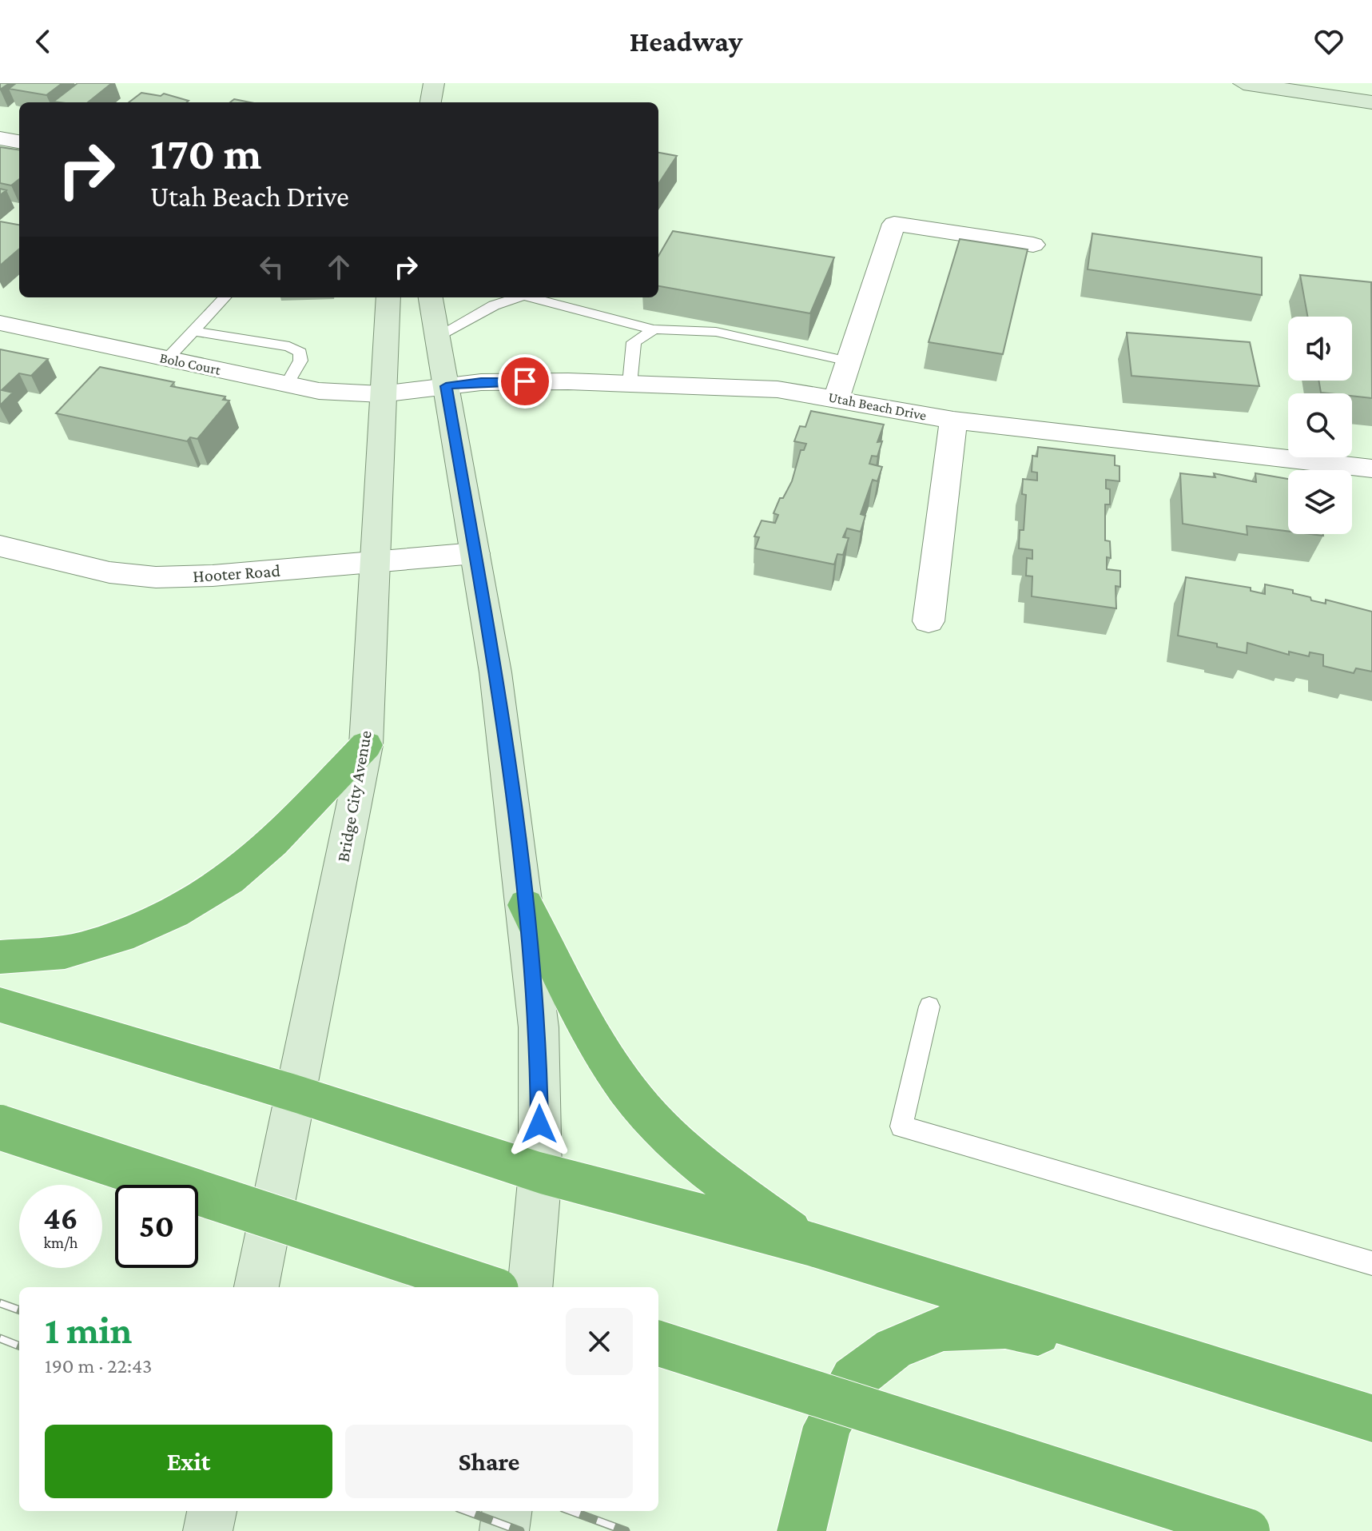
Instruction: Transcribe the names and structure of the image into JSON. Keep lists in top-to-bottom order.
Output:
{
  "streets": {
    "main road": ["Bridge City Avenue"],
    "street": ["Bolo Court", "Utah Beach Drive", "Hooter Road"]
  },
  "crossings": [
    ["Bolo Court", "Utah Beach Drive"],
    ["Bolo Court", "Bridge City Avenue"],
    ["Utah Beach Drive", "Bridge City Avenue"],
    ["Hooter Road", "Bridge City Avenue"]
  ],
  "page": {
    "header": "Headway",
    "turn": ["170 m", "Utah Beach Drive"],
    "speed": "46 km/h",
    "limit": "50",
    "heading": ["1 min", "190 m · 22:43"],
    "buttons": ["Exit", "Share"]
  }
}
